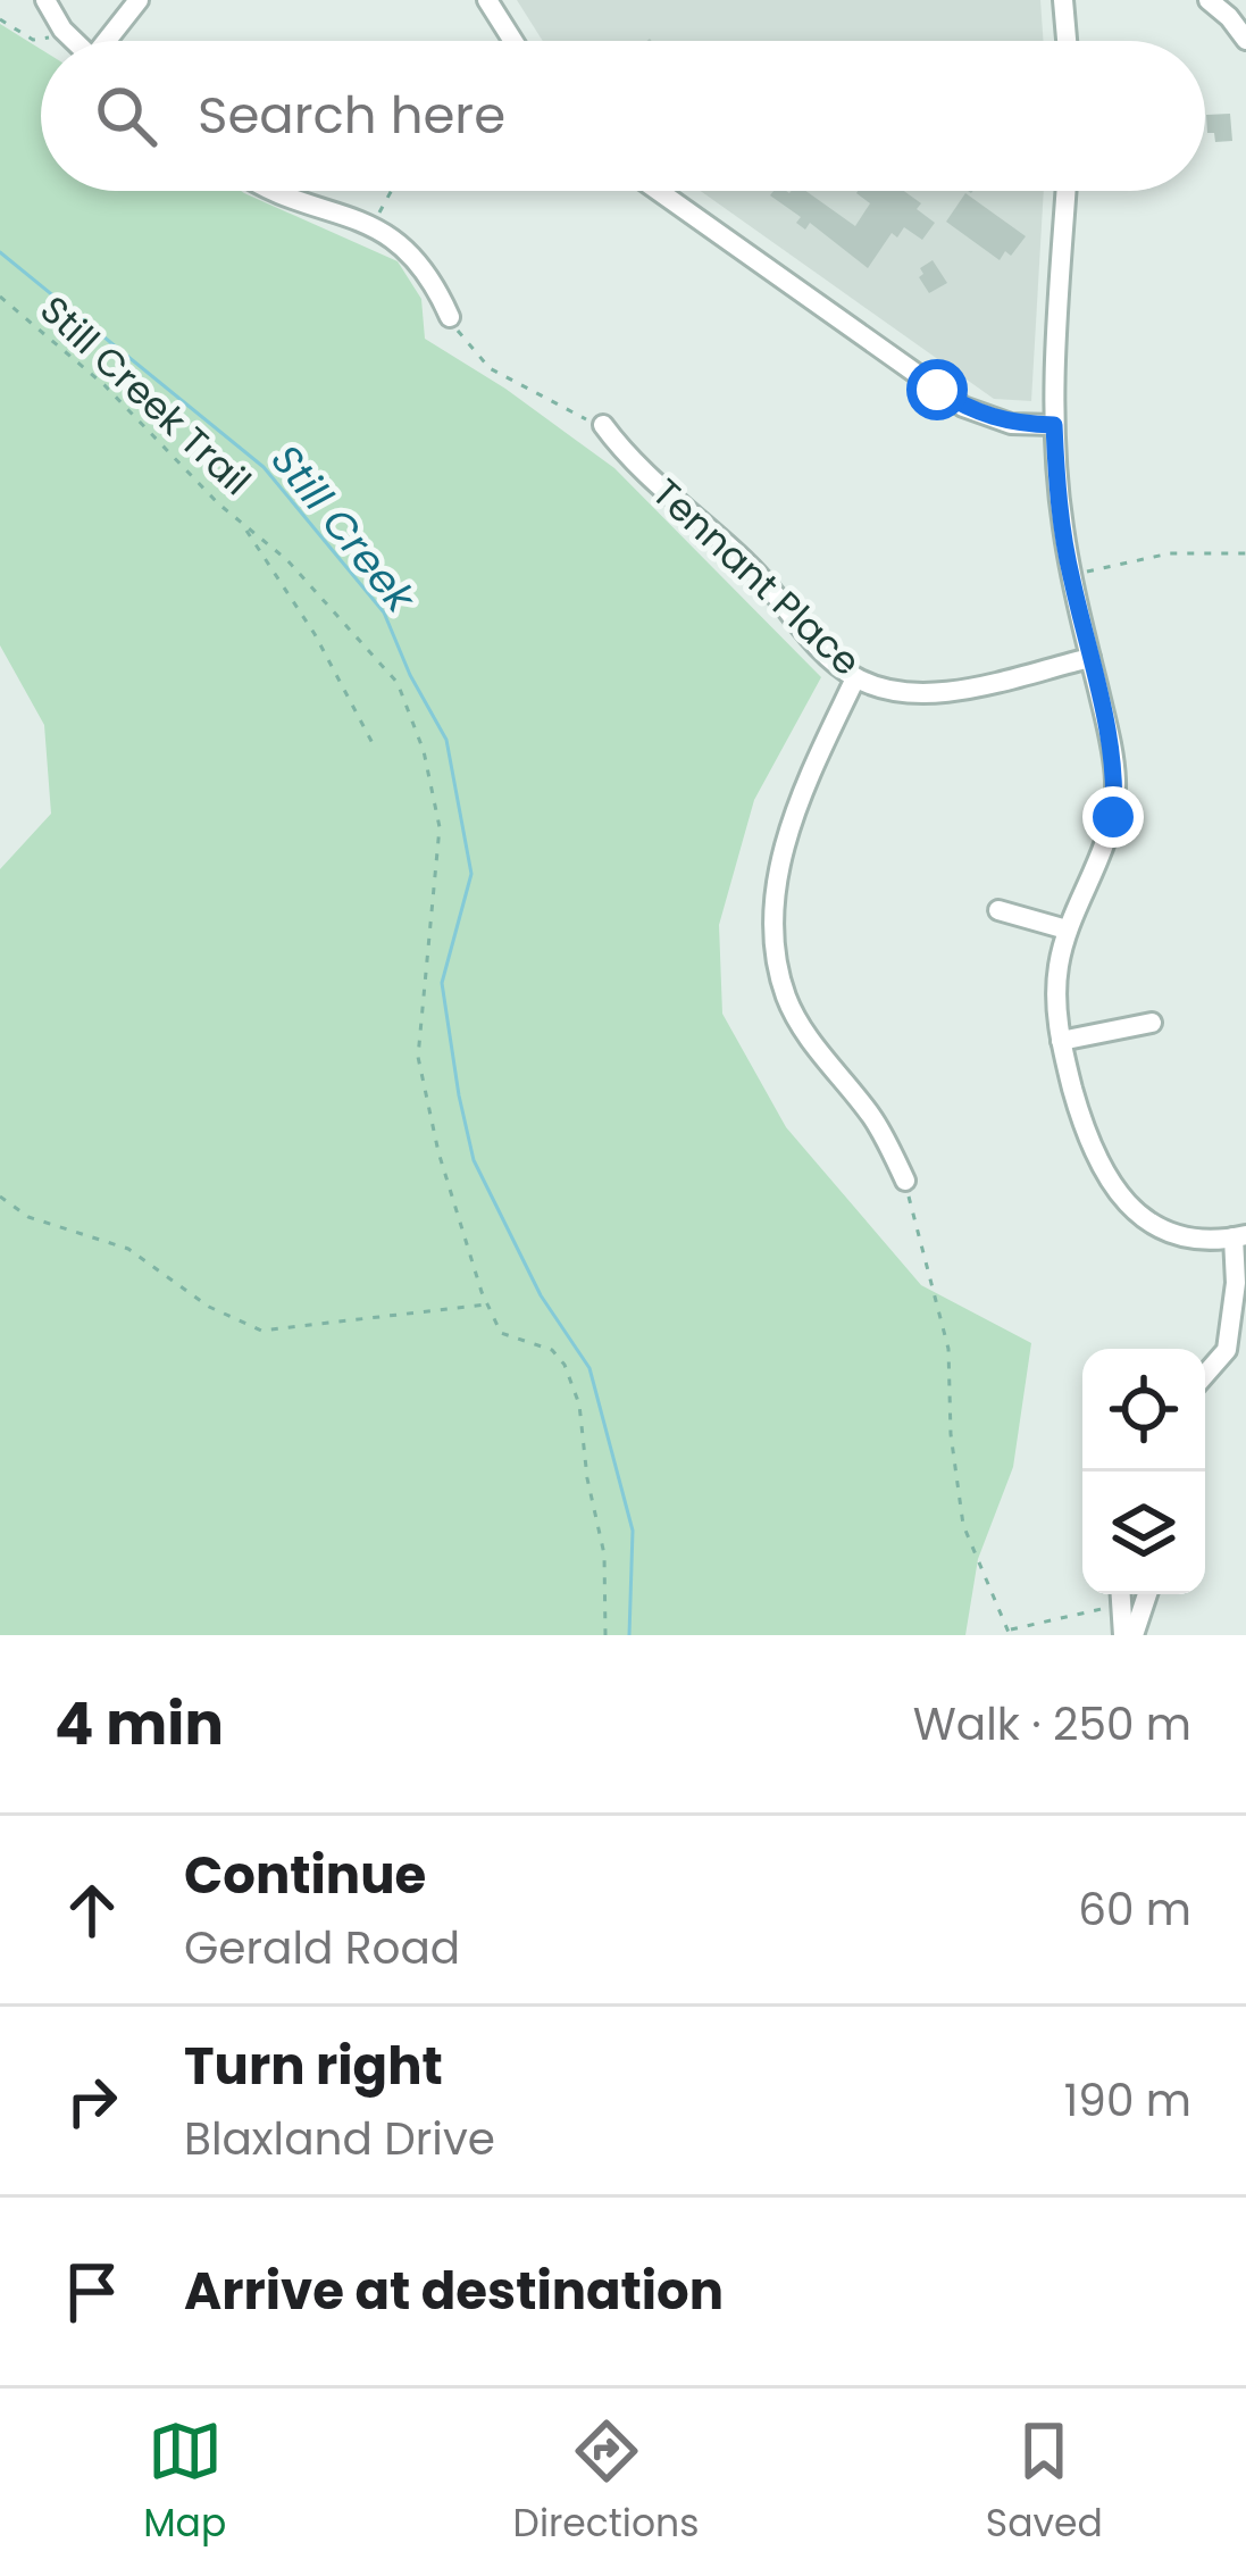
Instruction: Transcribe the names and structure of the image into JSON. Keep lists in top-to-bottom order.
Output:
{
  "streets": {
    "street": ["Tennant Place"],
    "path": ["Still Creek Trail"]
  },
  "water": ["Still Creek"],
  "page": {
    "search": "Search here",
    "heading": ["4 min", "Walk · 250 m"],
    "list": [
      ["Continue", "Gerald Road", "60 m"],
      ["Turn right", "Blaxland Drive", "190 m"],
      "Arrive at destination"
    ],
    "nav": ["Map", "Directions", "Saved"]
  }
}
